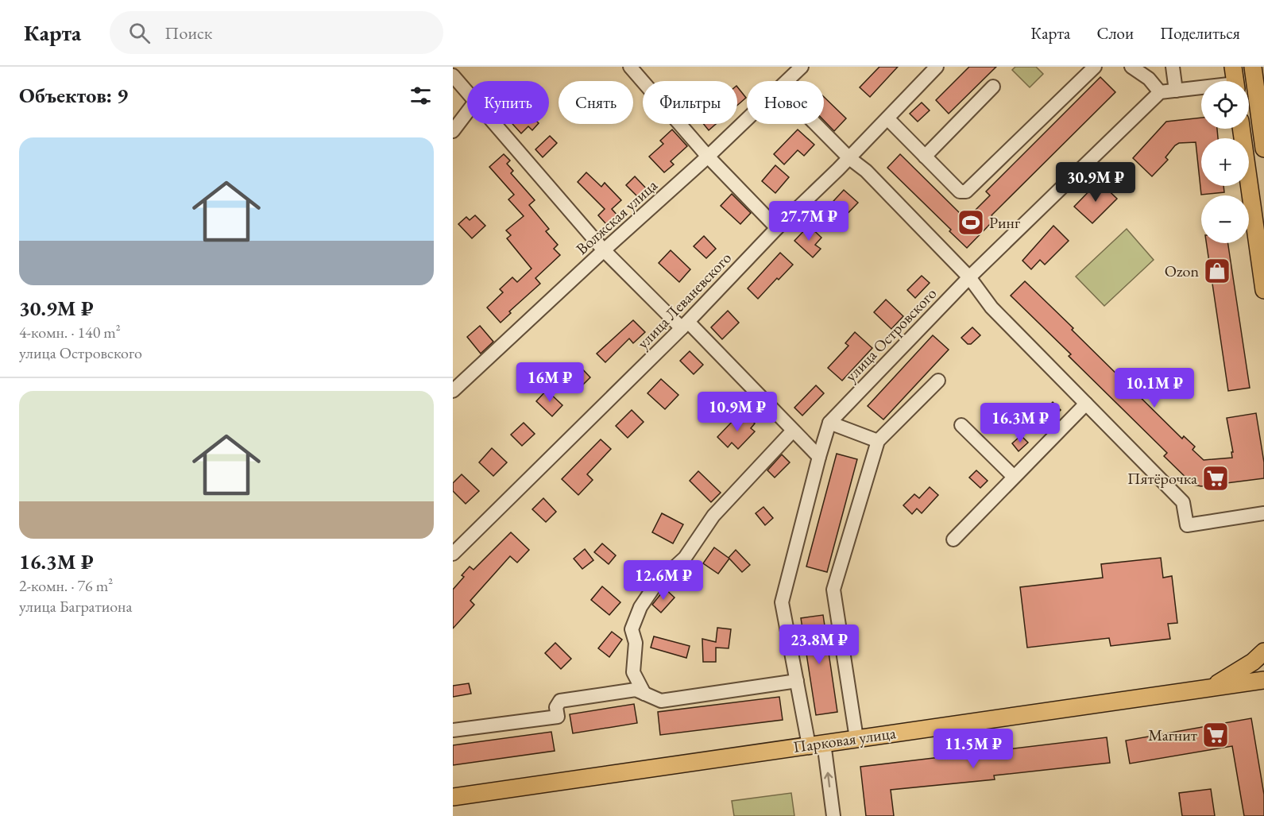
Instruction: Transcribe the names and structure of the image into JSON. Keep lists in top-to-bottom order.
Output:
{
  "streets": {
    "main road": ["Парковая улица"],
    "street": ["Волжская улица", "улица Леваневского", "улица Островского"]
  },
  "crossings": [
    ["улица Островского", "Парковая улица"]
  ],
  "places": {
    "sports": ["Ринг"],
    "shop": ["Ozon"],
    "supermarket": ["Пятёрочка", "Магнит"]
  },
  "page": {
    "header": "Карта",
    "search": "Поиск",
    "nav": ["Карта", "Слои", "Поделиться"],
    "heading": "Объектов: 9",
    "map_buttons": ["+", "−"],
    "chip": [
      "Купить",
      "Снять",
      "Фильтры",
      "Новое"
    ],
    "list": [
      {
        "name": "30.9M ₽",
        "note": "4-комн. · 140 m² · улица Островского"
      },
      {
        "name": "16.3M ₽",
        "note": "2-комн. · 76 m² · улица Багратиона"
      }
    ],
    "price": [
      "30.9M ₽",
      "27.7M ₽",
      "16M ₽",
      "10.1M ₽",
      "10.9M ₽",
      "16.3M ₽",
      "12.6M ₽",
      "23.8M ₽",
      "11.5M ₽"
    ]
  }
}
